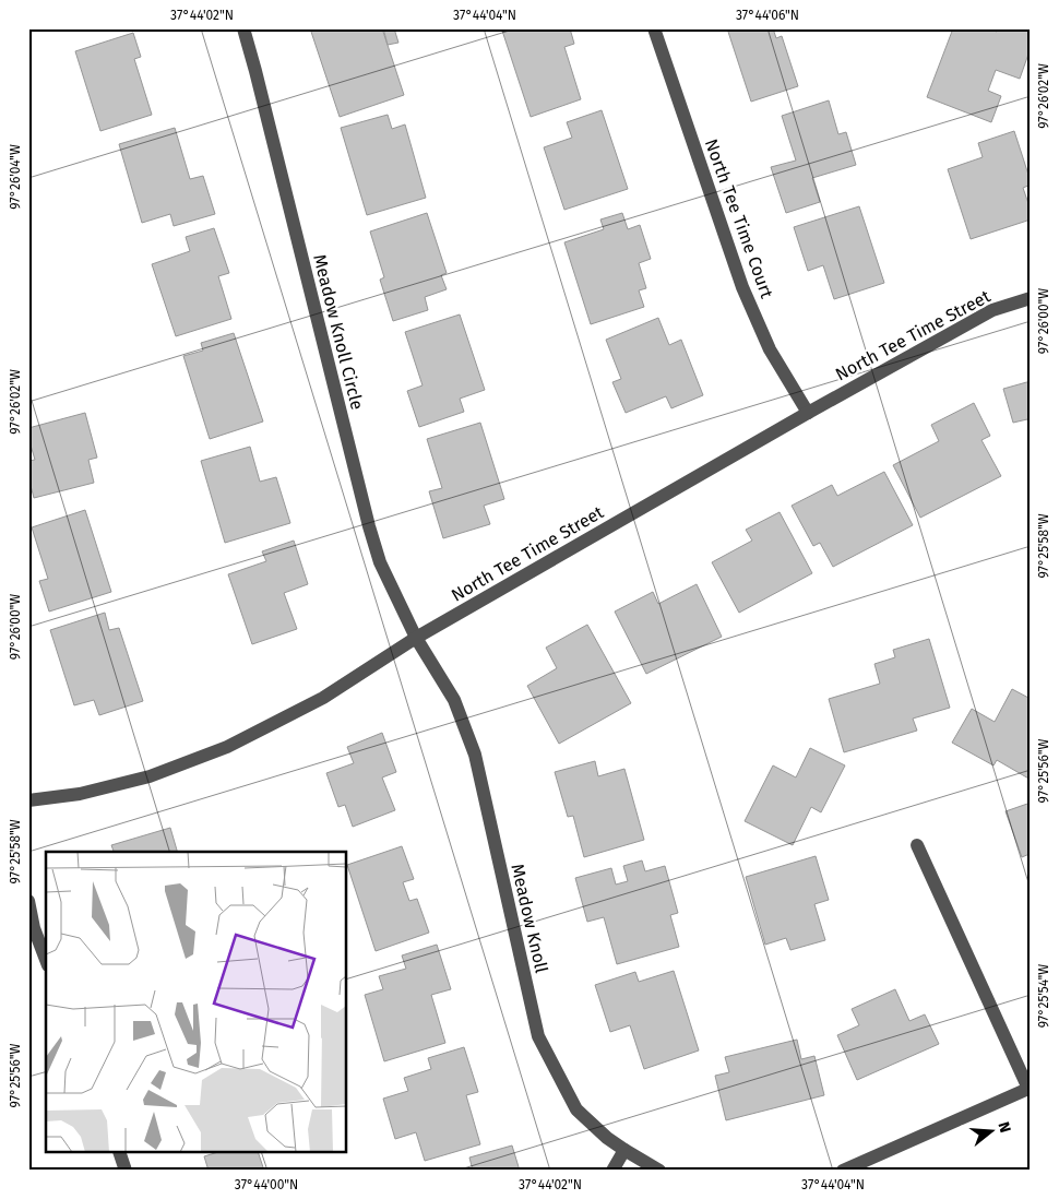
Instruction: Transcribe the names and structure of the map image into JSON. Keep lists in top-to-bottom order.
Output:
{
  "streets": {
    "street": [
      "North Tee Time Court",
      "Meadow Knoll Circle",
      "North Tee Time Street",
      "Meadow Knoll"
    ]
  },
  "crossings": [
    ["North Tee Time Court", "North Tee Time Street"],
    ["Meadow Knoll Circle", "North Tee Time Street"],
    ["Meadow Knoll Circle", "Meadow Knoll"],
    ["North Tee Time Street", "Meadow Knoll"]
  ],
  "north": "right",
  "coordinates": [
    "37°44'02\"N",
    "37°44'04\"N",
    "37°44'06\"N",
    "97°26'02\"W",
    "97°26'04\"W",
    "97°26'00\"W",
    "97°25'58\"W",
    "97°25'56\"W",
    "97°25'54\"W",
    "37°44'00\"N"
  ]
}
